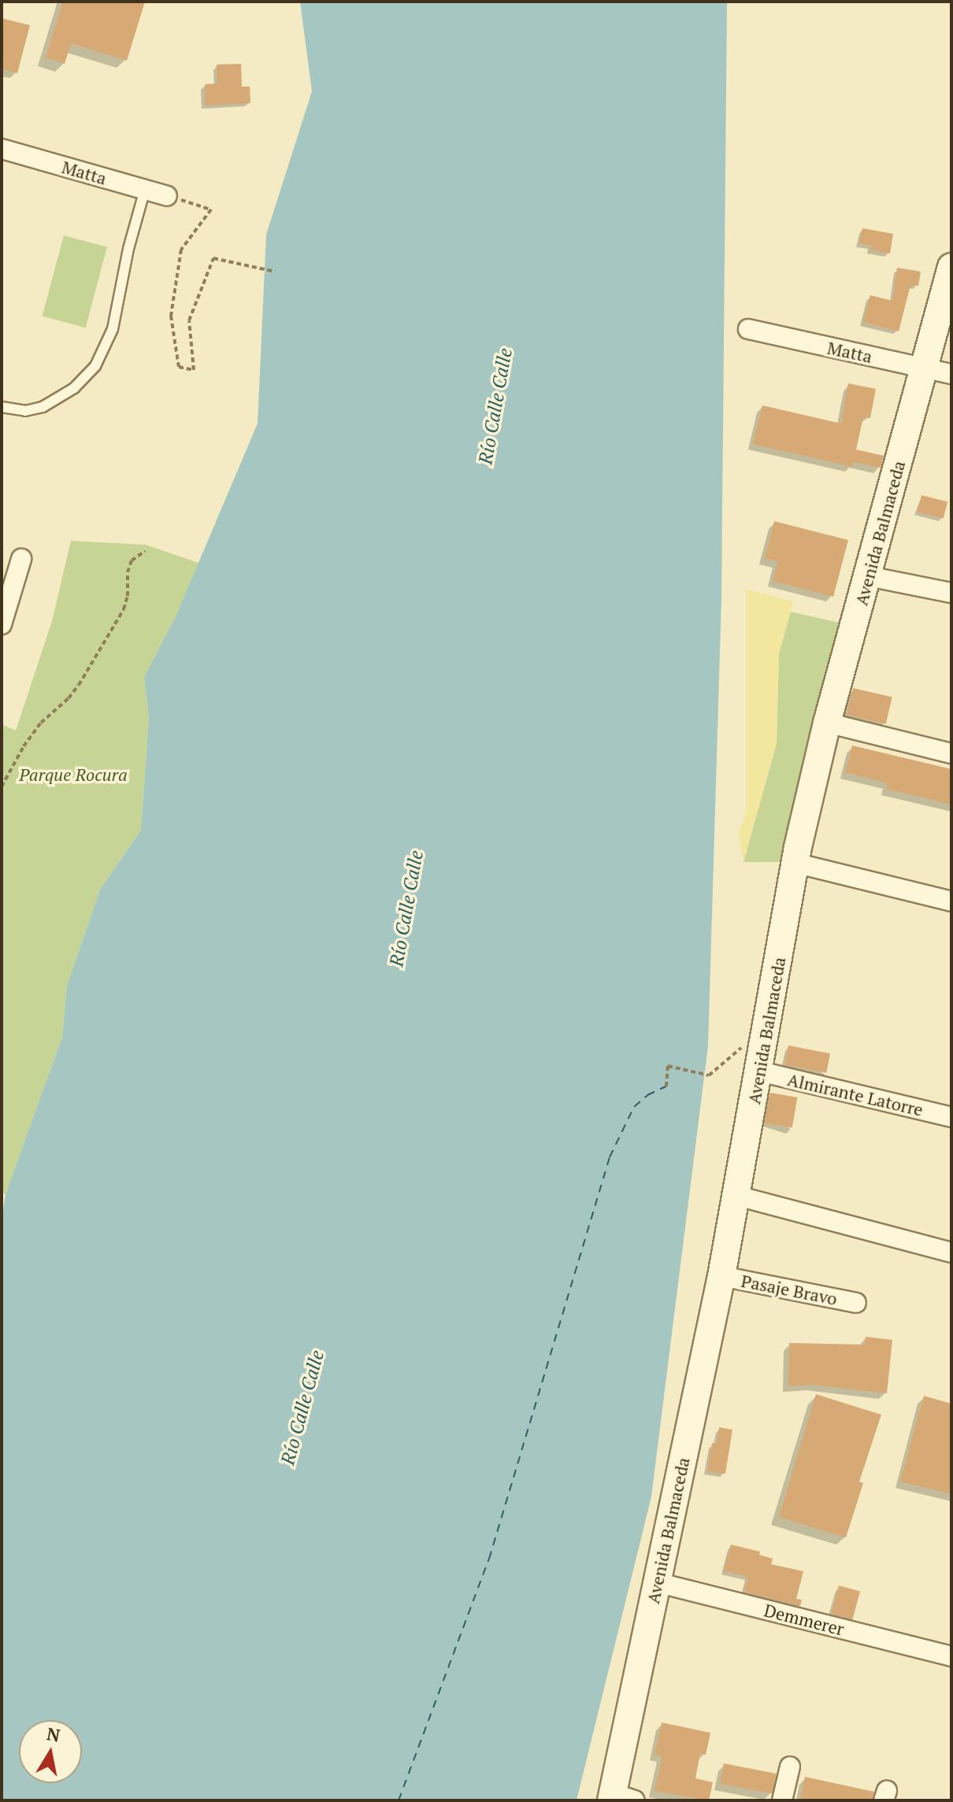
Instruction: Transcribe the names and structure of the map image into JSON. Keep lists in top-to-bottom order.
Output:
{
  "streets": {
    "main road": ["Avenida Balmaceda"],
    "street": [
      "Matta",
      "Almirante Latorre",
      "Pasaje Bravo",
      "Demmerer"
    ]
  },
  "crossings": [
    ["Matta", "Avenida Balmaceda"],
    ["Avenida Balmaceda", "Almirante Latorre"],
    ["Avenida Balmaceda", "Pasaje Bravo"],
    ["Avenida Balmaceda", "Demmerer"]
  ],
  "water": ["Río Calle Calle"],
  "parks": ["Parque Rocura"],
  "north": "top"
}
